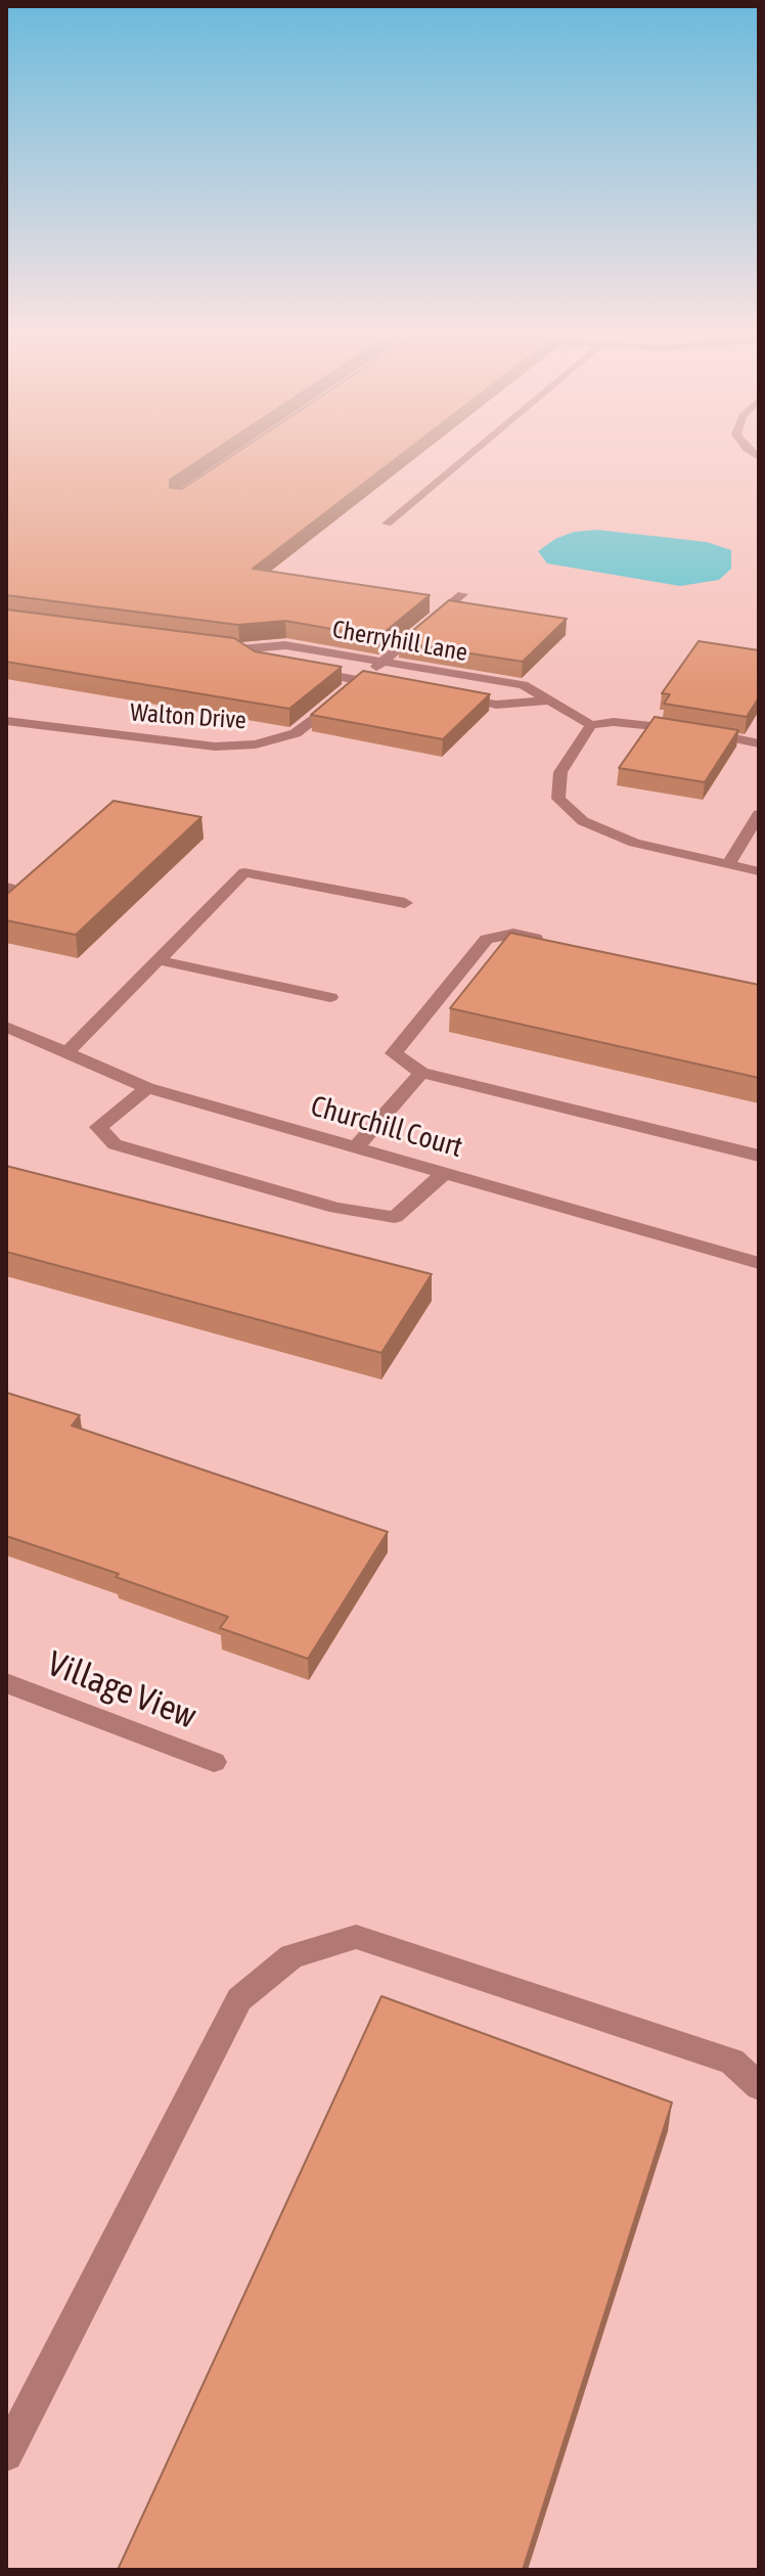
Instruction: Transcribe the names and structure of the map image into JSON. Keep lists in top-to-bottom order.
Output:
{
  "streets": {
    "street": [
      "Cherryhill Lane",
      "Walton Drive",
      "Churchill Court",
      "Village View"
    ]
  },
  "crossings": [
    ["Cherryhill Lane", "Walton Drive"]
  ]
}
